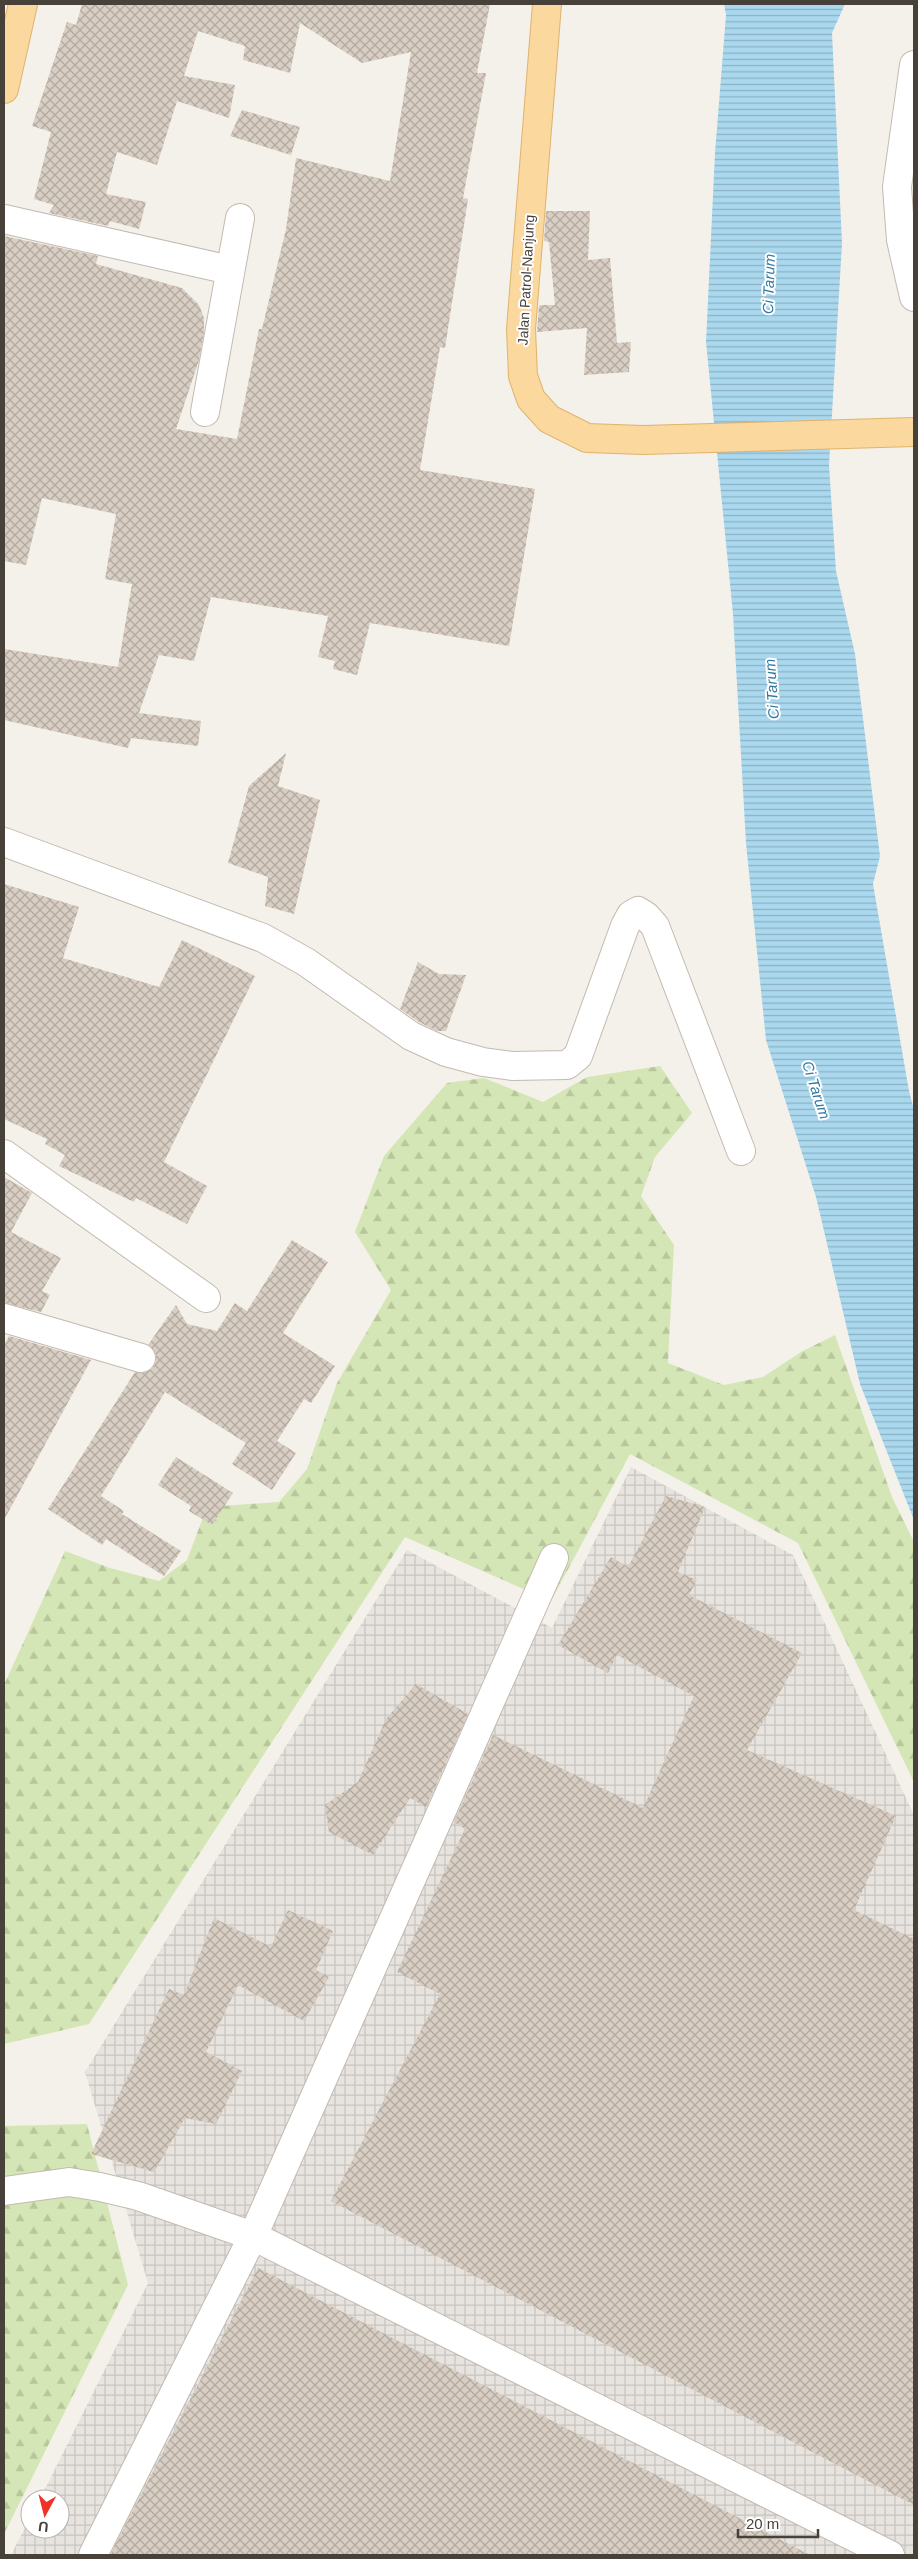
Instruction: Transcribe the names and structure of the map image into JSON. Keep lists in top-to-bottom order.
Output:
{
  "streets": {
    "main road": ["Jalan Patrol-Nanjung"]
  },
  "water": ["Ci Tarum"],
  "scale_bar": "20 m",
  "north": "bottom"
}
